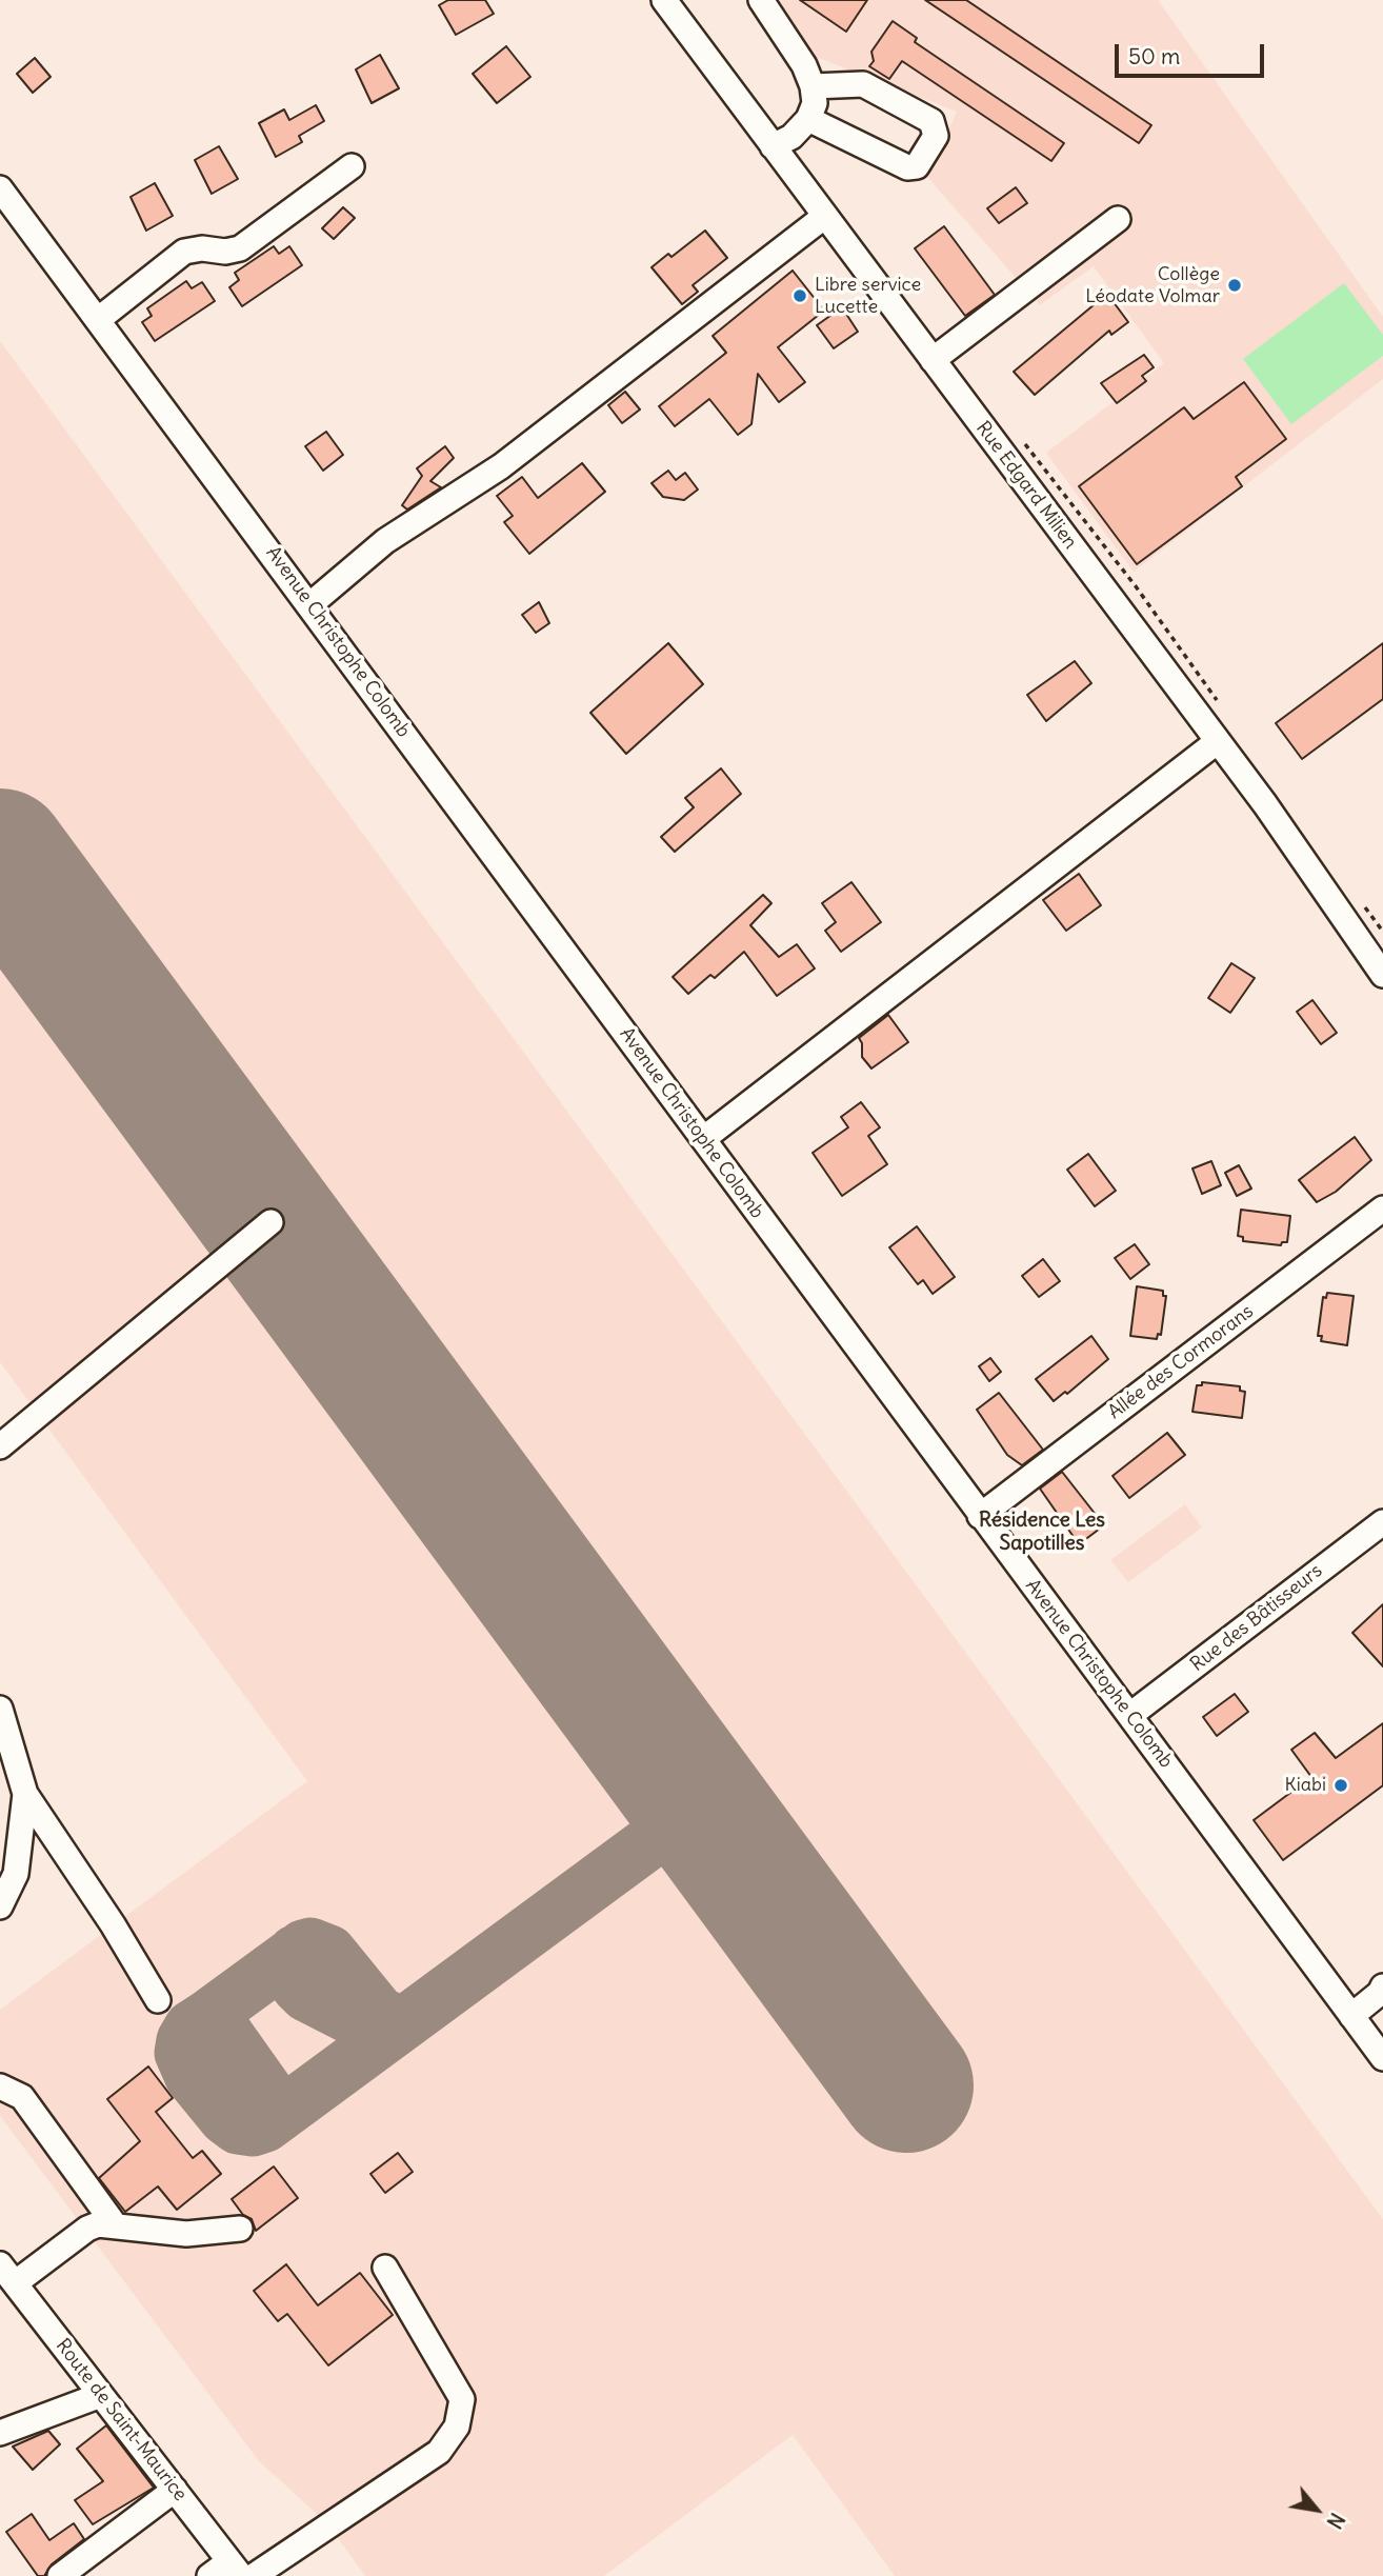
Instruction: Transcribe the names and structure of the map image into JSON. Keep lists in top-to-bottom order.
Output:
{
  "streets": {
    "street": [
      "Rue Edgard Milien",
      "Avenue Christophe Colomb",
      "Allée des Cormorans",
      "Rue des Bâtisseurs",
      "Route de Saint-Maurice"
    ]
  },
  "crossings": [
    ["Avenue Christophe Colomb", "Allée des Cormorans"],
    ["Avenue Christophe Colomb", "Rue des Bâtisseurs"]
  ],
  "districts": ["Résidence Les Sapotilles"],
  "places": ["Collège Léodate Volmar", "Libre service Lucette", "Kiabi"],
  "scale_bar": "50 m",
  "north": "bottom right"
}
